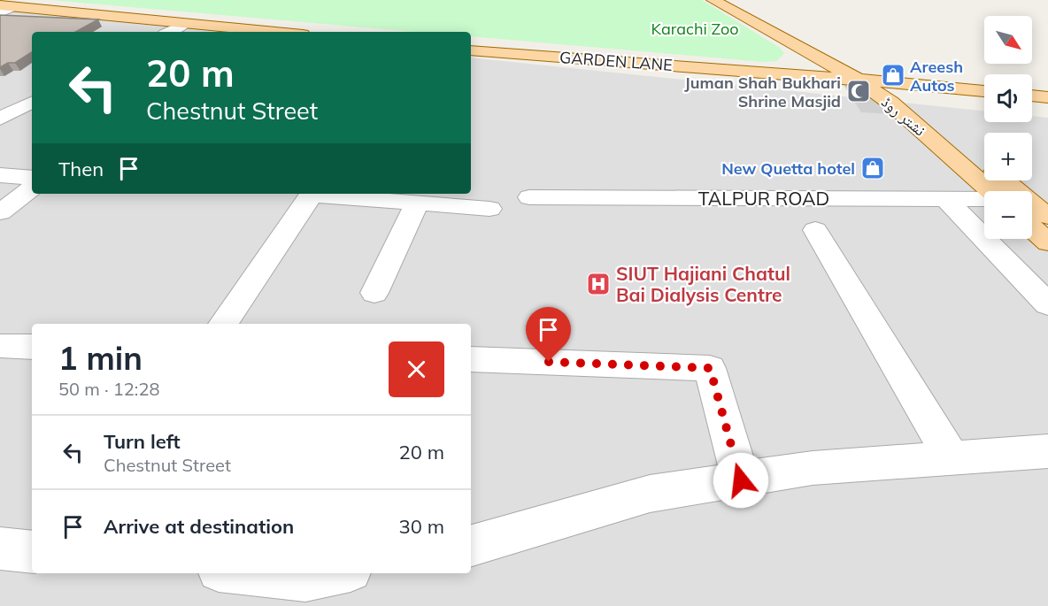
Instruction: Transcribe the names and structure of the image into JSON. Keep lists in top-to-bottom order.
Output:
{
  "streets": {
    "main road": ["GARDEN LANE", "نشتر روڈ"],
    "street": ["TALPUR ROAD"]
  },
  "crossings": [
    ["GARDEN LANE", "نشتر روڈ"]
  ],
  "parks": ["Karachi Zoo"],
  "places": {
    "shop": ["Areesh Autos", "New Quetta hotel"],
    "mosque": ["Juman Shah Bukhari Shrine Masjid"],
    "hospital": ["SIUT Hajiani Chatul Bai Dialysis Centre"]
  },
  "north": "bottom right",
  "page": {
    "map_buttons": ["+", "−"],
    "turn": ["20 m", "Chestnut Street"],
    "then": "Then",
    "heading": ["1 min", "50 m · 12:28"],
    "list": [
      {
        "name": "Turn left",
        "note": "Chestnut Street",
        "value": "20 m"
      },
      {
        "name": "Arrive at destination",
        "value": "30 m"
      }
    ]
  }
}
